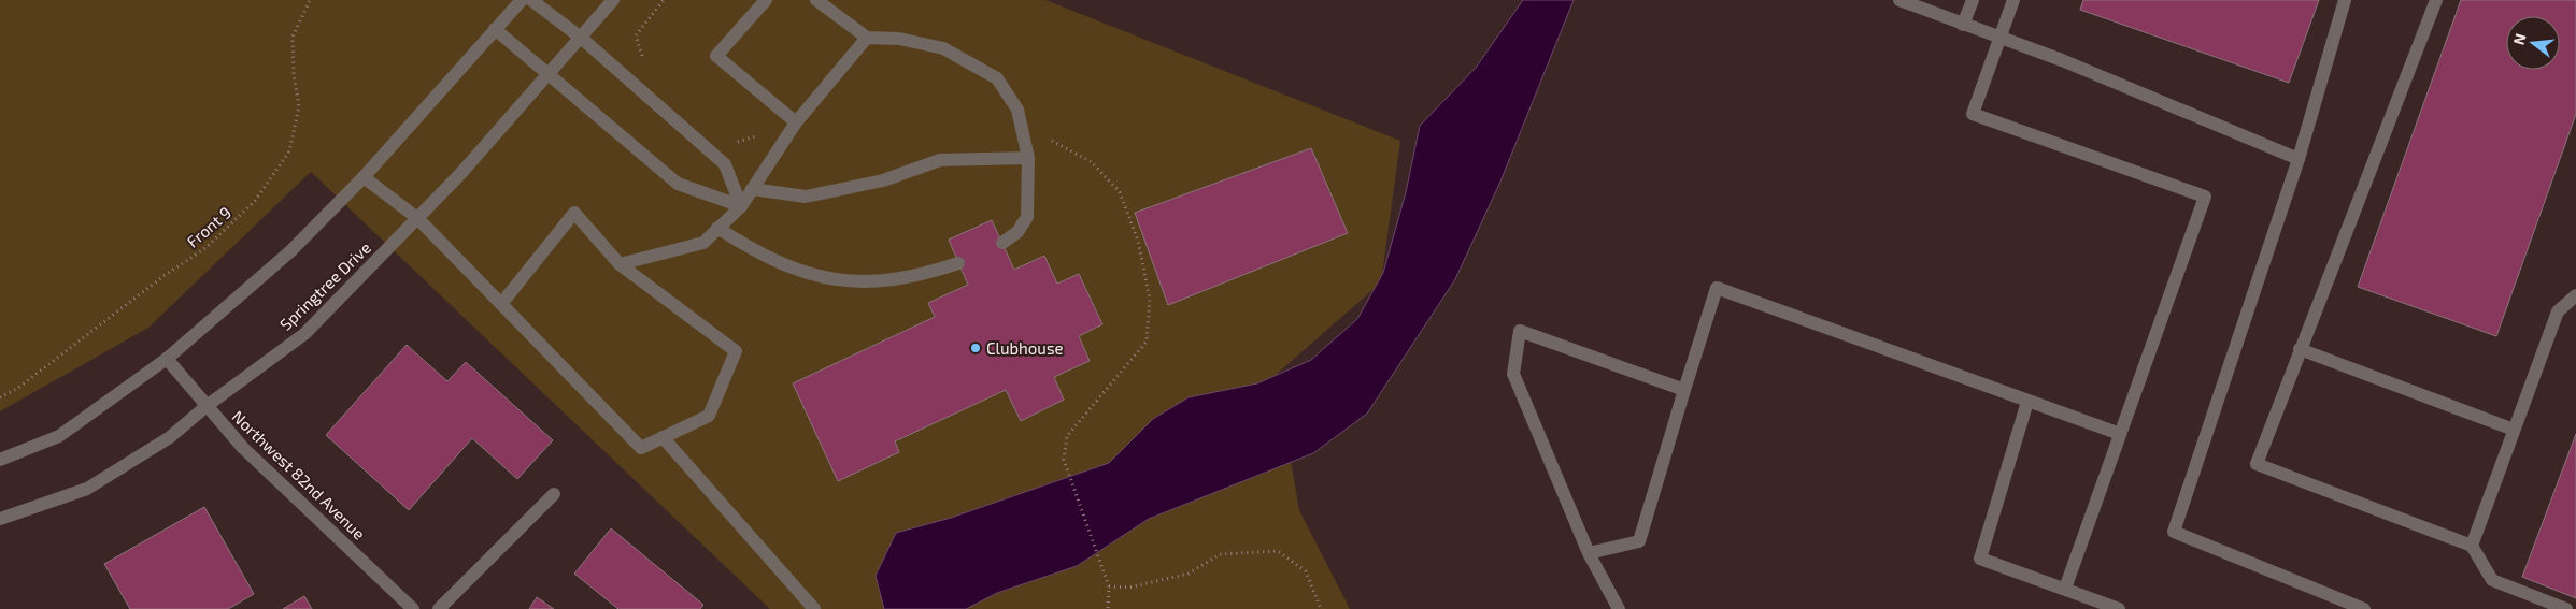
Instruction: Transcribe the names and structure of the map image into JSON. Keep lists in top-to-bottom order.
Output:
{
  "streets": {
    "street": ["Springtree Drive", "Northwest 82nd Avenue"],
    "path": ["Front 9"]
  },
  "crossings": [
    ["Springtree Drive", "Northwest 82nd Avenue"]
  ],
  "places": ["Clubhouse"],
  "north": "left"
}
